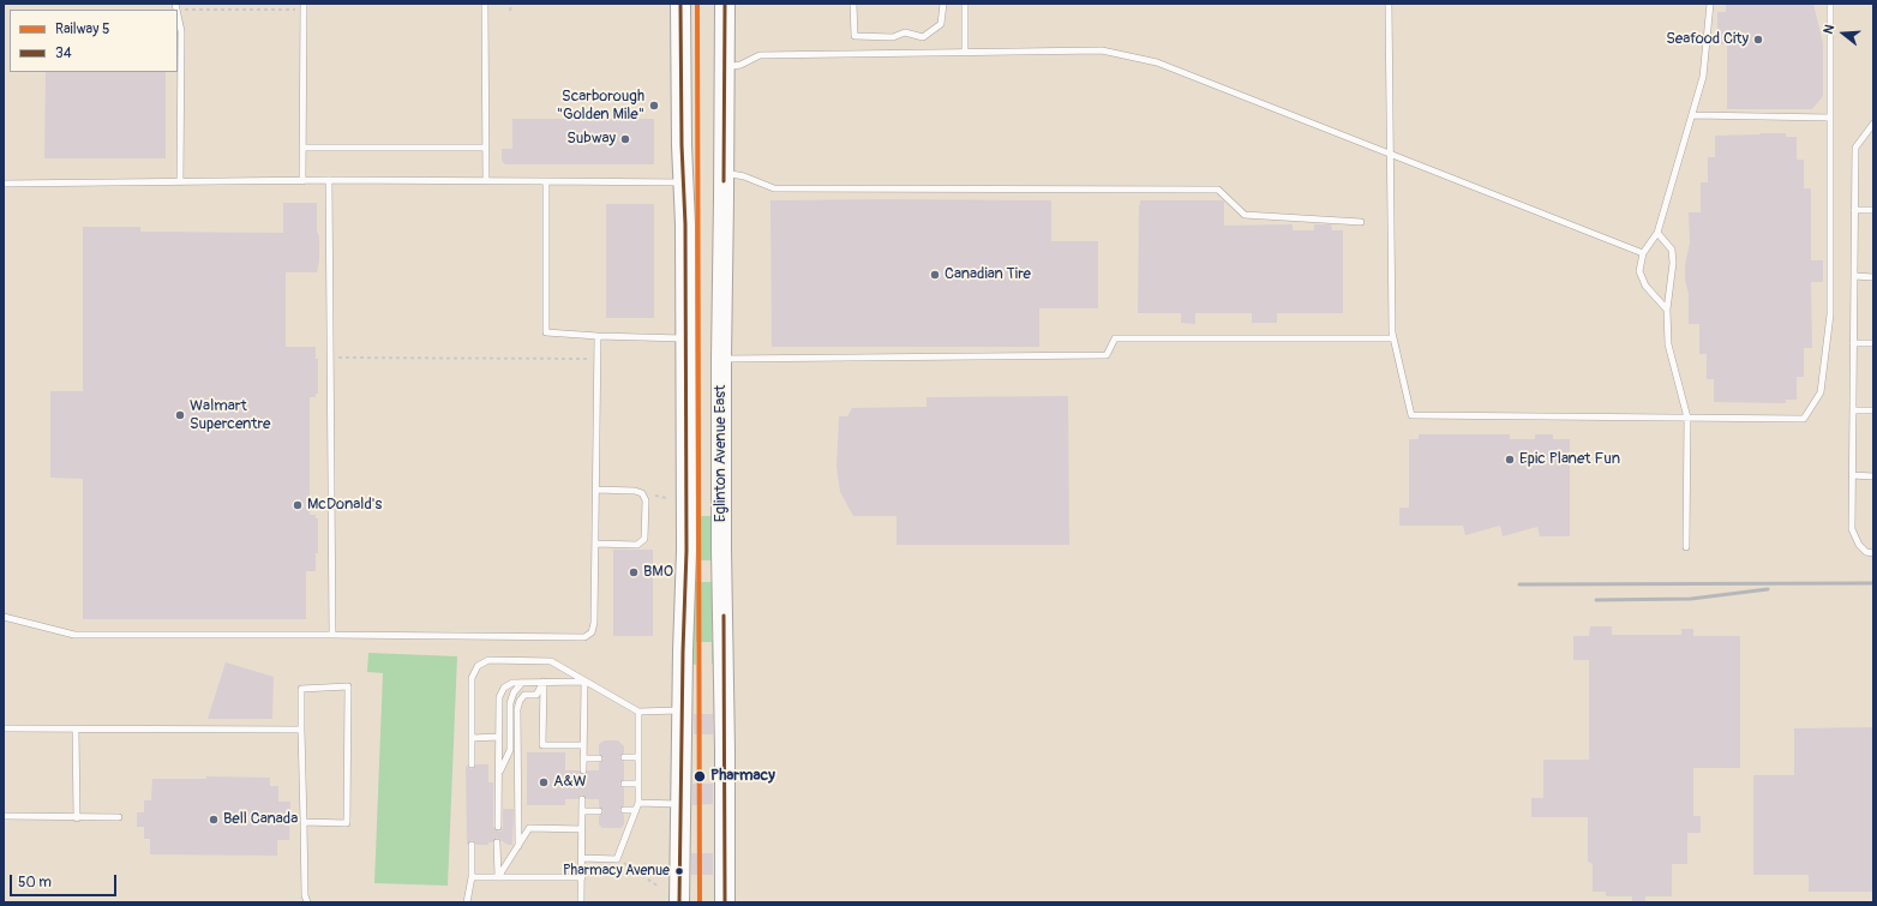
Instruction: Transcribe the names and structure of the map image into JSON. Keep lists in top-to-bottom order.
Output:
{
  "streets": {
    "main road": ["Eglinton Avenue East"]
  },
  "places": [
    "Seafood City",
    "Scarborough \"Golden Mile\"",
    "Subway",
    "Canadian Tire",
    "Walmart Supercentre",
    "Epic Planet Fun",
    "McDonald's",
    "BMO",
    "Pharmacy",
    "A&W",
    "Bell Canada",
    "Pharmacy Avenue"
  ],
  "lines": ["rail line 5", "transit line 34"],
  "legend": ["Railway 5", "34"],
  "scale_bar": "50 m",
  "north": "left"
}
